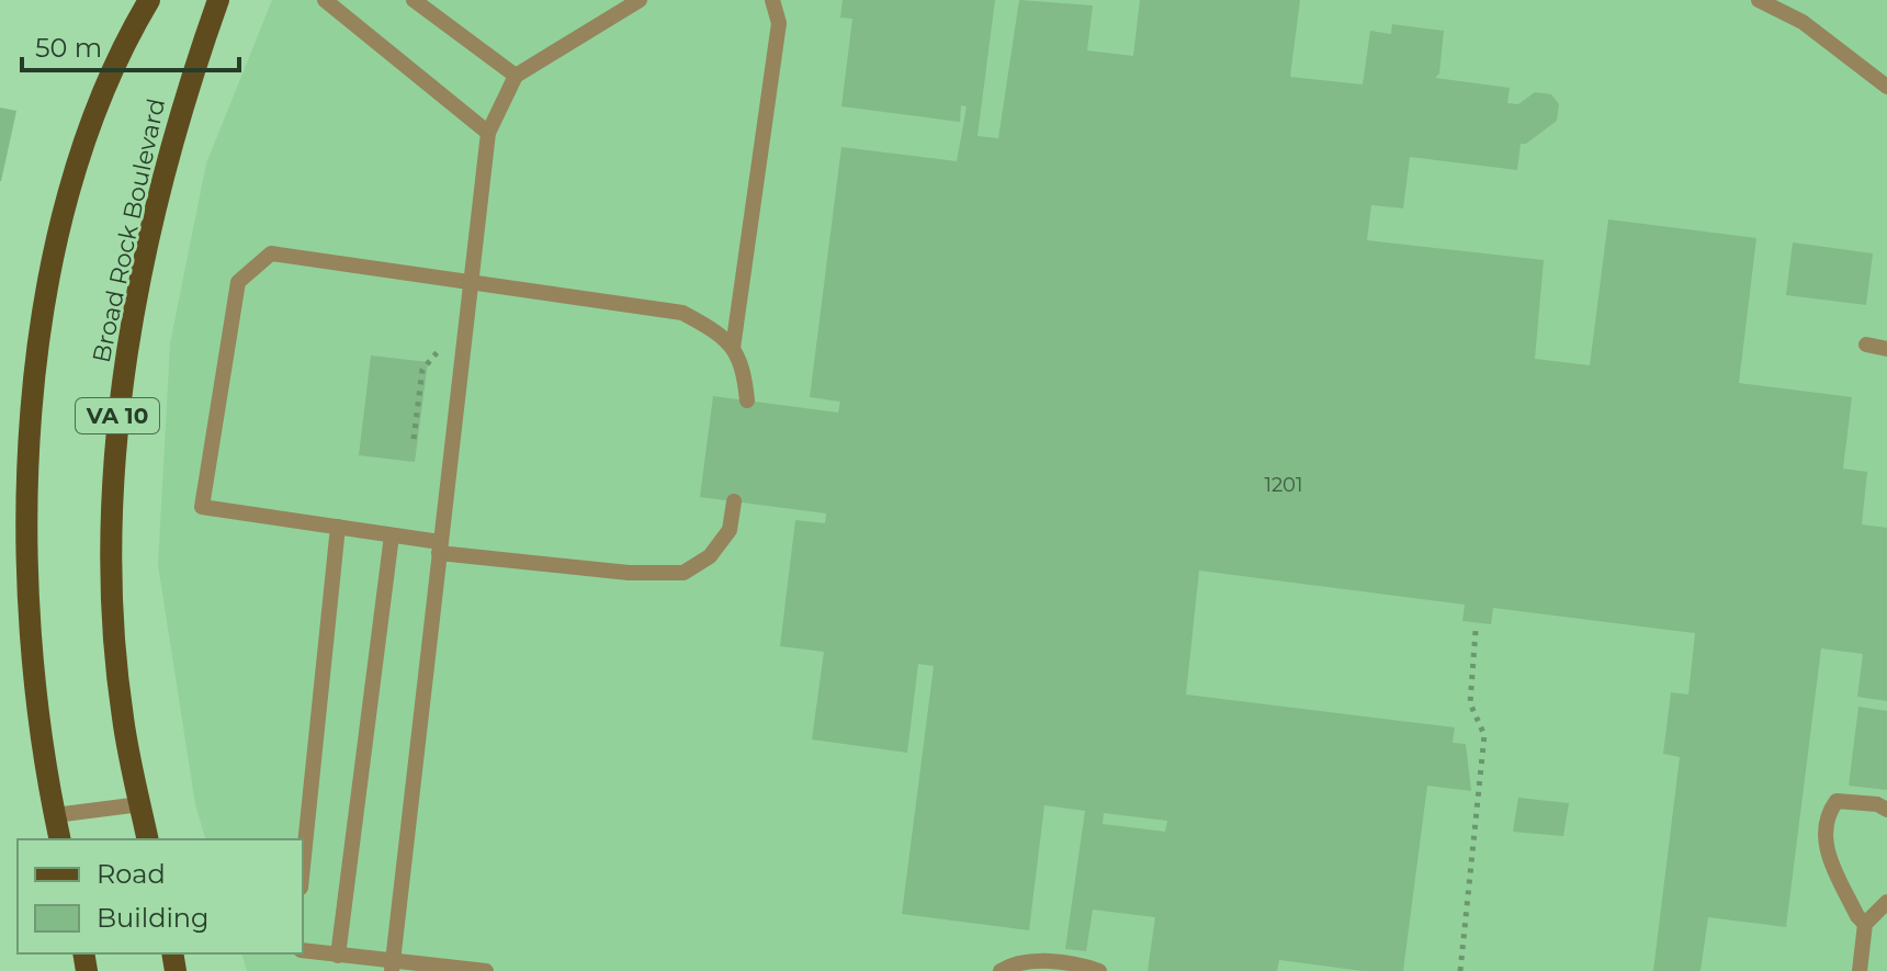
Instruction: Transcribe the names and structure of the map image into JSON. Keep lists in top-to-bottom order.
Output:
{
  "streets": {
    "main road": ["Broad Rock Boulevard", "VA 10"]
  },
  "house_numbers": ["1201"],
  "legend": ["Road", "Building"],
  "scale_bar": "50 m"
}
